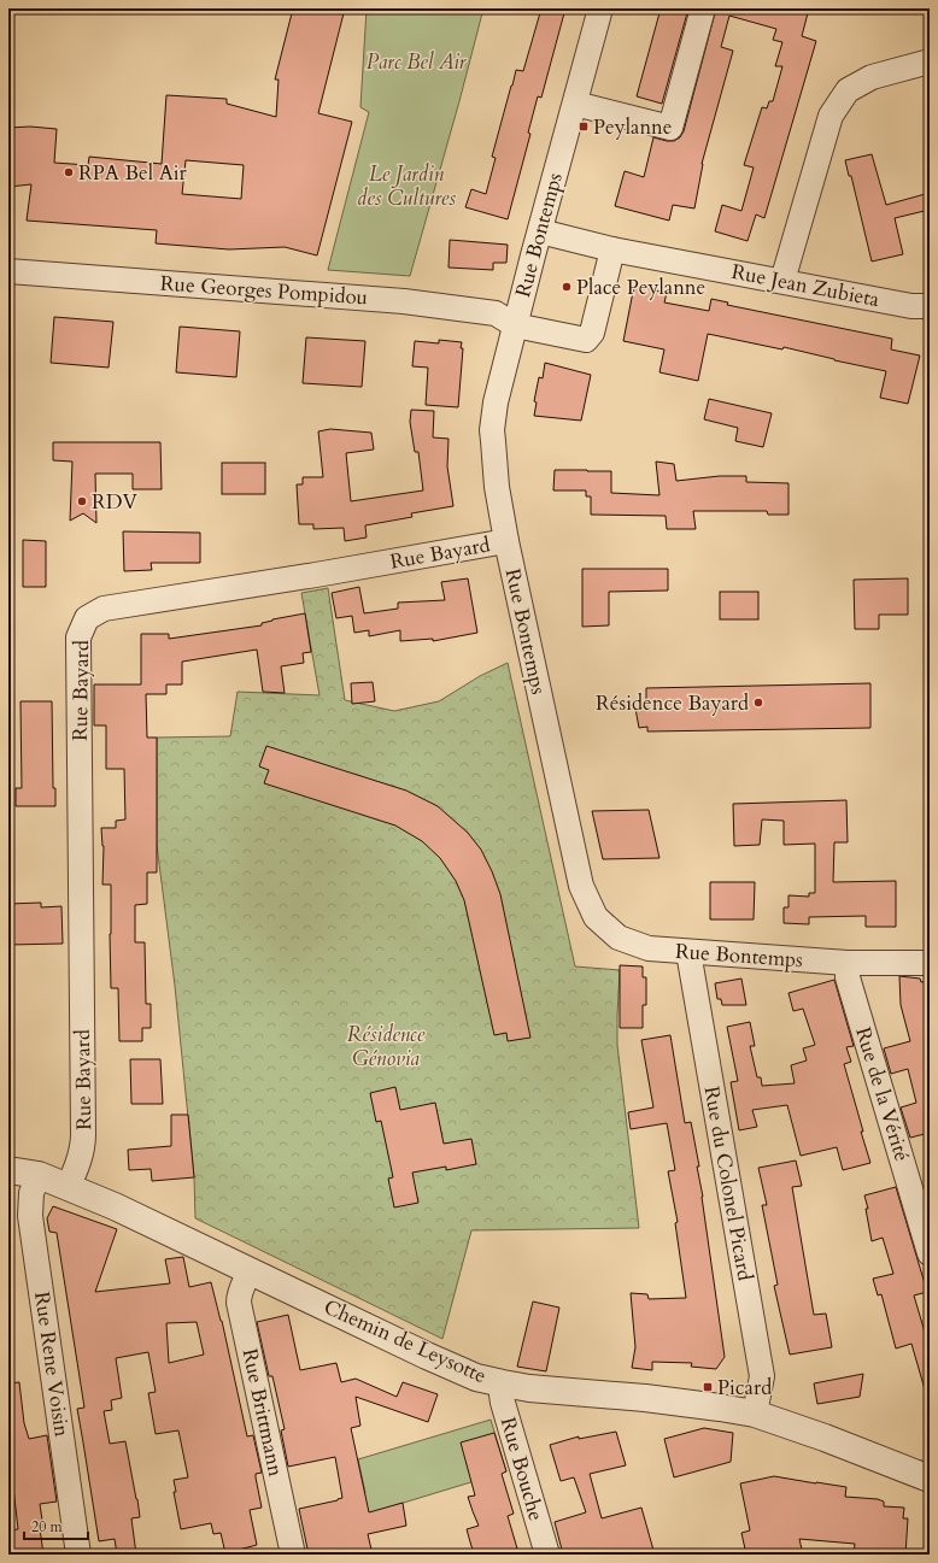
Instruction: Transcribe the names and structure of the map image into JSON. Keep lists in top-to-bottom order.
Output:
{
  "streets": {
    "street": [
      "Rue Bontemps",
      "Rue Jean Zubieta",
      "Rue Georges Pompidou",
      "Rue Bayard",
      "Rue de la Vérité",
      "Rue du Colonel Picard",
      "Chemin de Leysotte",
      "Rue Rene Voisin",
      "Rue Brittmann",
      "Rue Bouche"
    ]
  },
  "crossings": [
    ["Rue Bontemps", "Rue Jean Zubieta"],
    ["Rue Bontemps", "Rue Georges Pompidou"],
    ["Rue Bontemps", "Rue Bayard"],
    ["Rue Bontemps", "Rue de la Vérité"],
    ["Rue Bontemps", "Rue du Colonel Picard"],
    ["Rue Jean Zubieta", "Rue Georges Pompidou"],
    ["Rue Bayard", "Chemin de Leysotte"],
    ["Rue du Colonel Picard", "Chemin de Leysotte"],
    ["Chemin de Leysotte", "Rue Rene Voisin"],
    ["Chemin de Leysotte", "Rue Brittmann"],
    ["Chemin de Leysotte", "Rue Bouche"]
  ],
  "parks": ["Parc Bel Air", "Le Jardin des Cultures", "Résidence Génovia"],
  "places": {
    "transit": ["Peylanne", "Picard"],
    "other": [
      "RPA Bel Air",
      "Place Peylanne",
      "RDV",
      "Résidence Bayard"
    ]
  },
  "scale_bar": "20 m"
}
